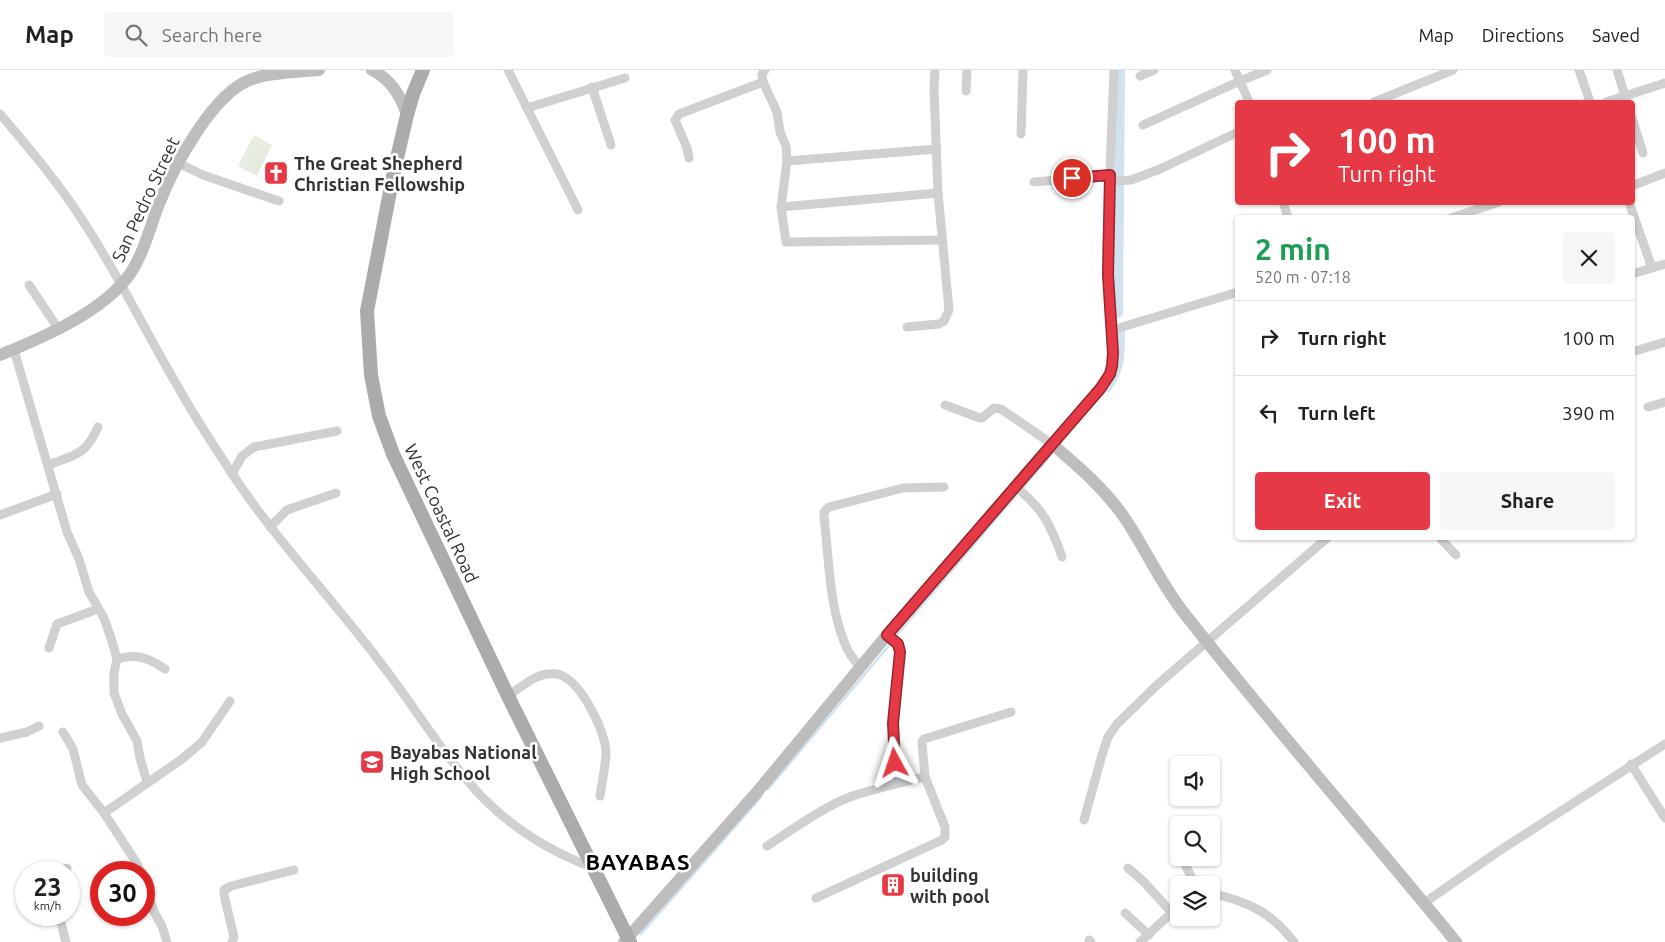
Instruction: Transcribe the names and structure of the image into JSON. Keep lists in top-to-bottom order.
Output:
{
  "streets": {
    "main road": ["West Coastal Road"],
    "street": ["San Pedro Street"]
  },
  "districts": ["BAYABAS"],
  "places": {
    "church": ["The Great Shepherd Christian Fellowship"],
    "school or university": ["Bayabas National High School"],
    "building": ["building with pool"]
  },
  "page": {
    "header": "Map",
    "search": "Search here",
    "nav": ["Map", "Directions", "Saved"],
    "turn": ["100 m", "Turn right"],
    "heading": ["2 min", "520 m · 07:18"],
    "list": [
      {
        "name": "Turn right",
        "value": "100 m"
      },
      {
        "name": "Turn left",
        "value": "390 m"
      }
    ],
    "buttons": ["Exit", "Share"],
    "speed": "23 km/h",
    "limit": "30"
  }
}
